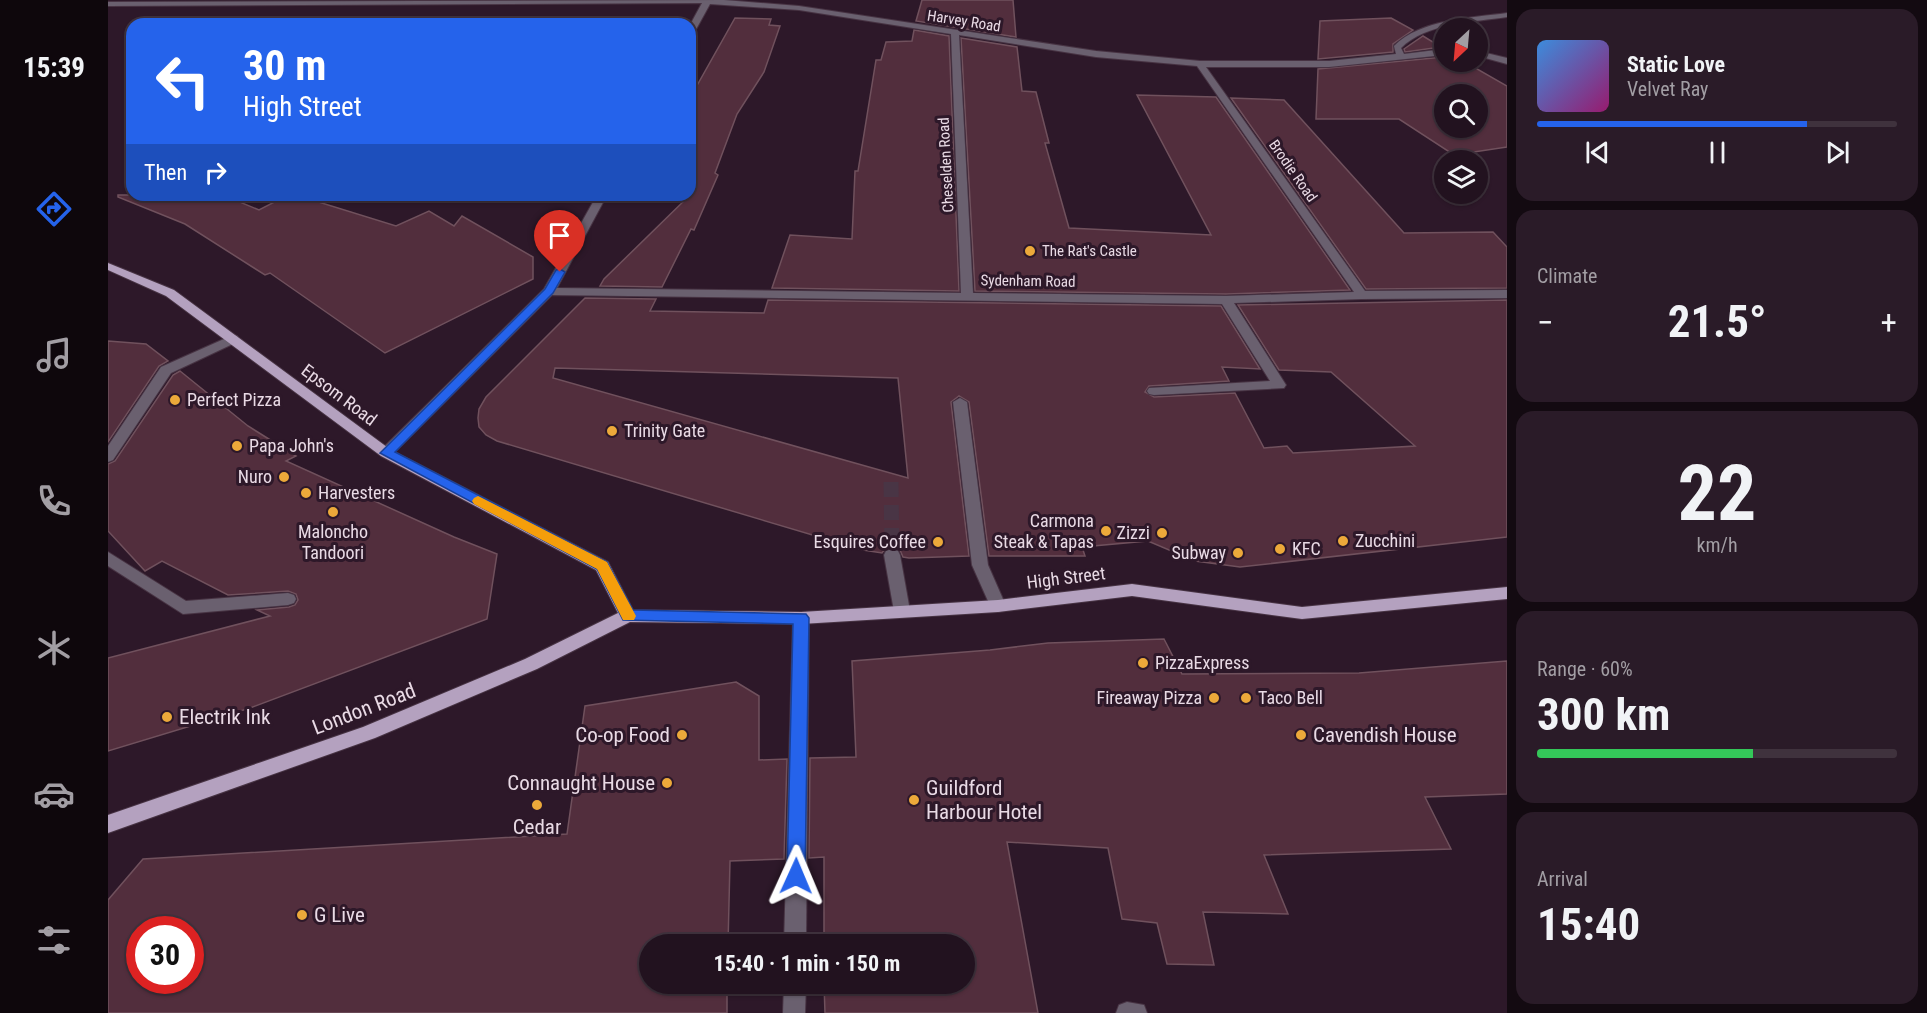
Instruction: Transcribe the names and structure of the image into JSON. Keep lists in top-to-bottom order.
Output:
{
  "streets": {
    "main road": ["Epsom Road", "High Street", "London Road"],
    "street": [
      "Harvey Road",
      "Cheselden Road",
      "Brodie Road",
      "Sydenham Road"
    ]
  },
  "crossings": [
    ["Harvey Road", "Cheselden Road"],
    ["Harvey Road", "Brodie Road"],
    ["Cheselden Road", "Sydenham Road"],
    ["Brodie Road", "Sydenham Road"],
    ["Epsom Road", "High Street"],
    ["Epsom Road", "London Road"],
    ["High Street", "London Road"]
  ],
  "places": [
    "The Rat's Castle",
    "Perfect Pizza",
    "Trinity Gate",
    "Papa John's",
    "Nuro",
    "Harvesters",
    "Maloncho Tandoori",
    "Carmona Steak & Tapas",
    "Zizzi",
    "Zucchini",
    "Esquires Coffee",
    "KFC",
    "Subway",
    "PizzaExpress",
    "Fireaway Pizza",
    "Taco Bell",
    "Electrik Ink",
    "Co-op Food",
    "Cavendish House",
    "Connaught House",
    "Guildford Harbour Hotel",
    "Cedar",
    "G Live"
  ],
  "north": "bottom left",
  "page": {
    "tabs": "15:39",
    "turn": ["30 m", "High Street"],
    "song": ["Static Love", "Velvet Ray"],
    "then": "Then",
    "tile": [
      "Climate",
      ["22", "km/h"],
      ["Range · 60%", "300 km"],
      ["Arrival", "15:40"]
    ],
    "heat": ["−", "21.5°", "+"],
    "limit": "30",
    "trip": "15:40 · 1 min · 150 m"
  }
}
